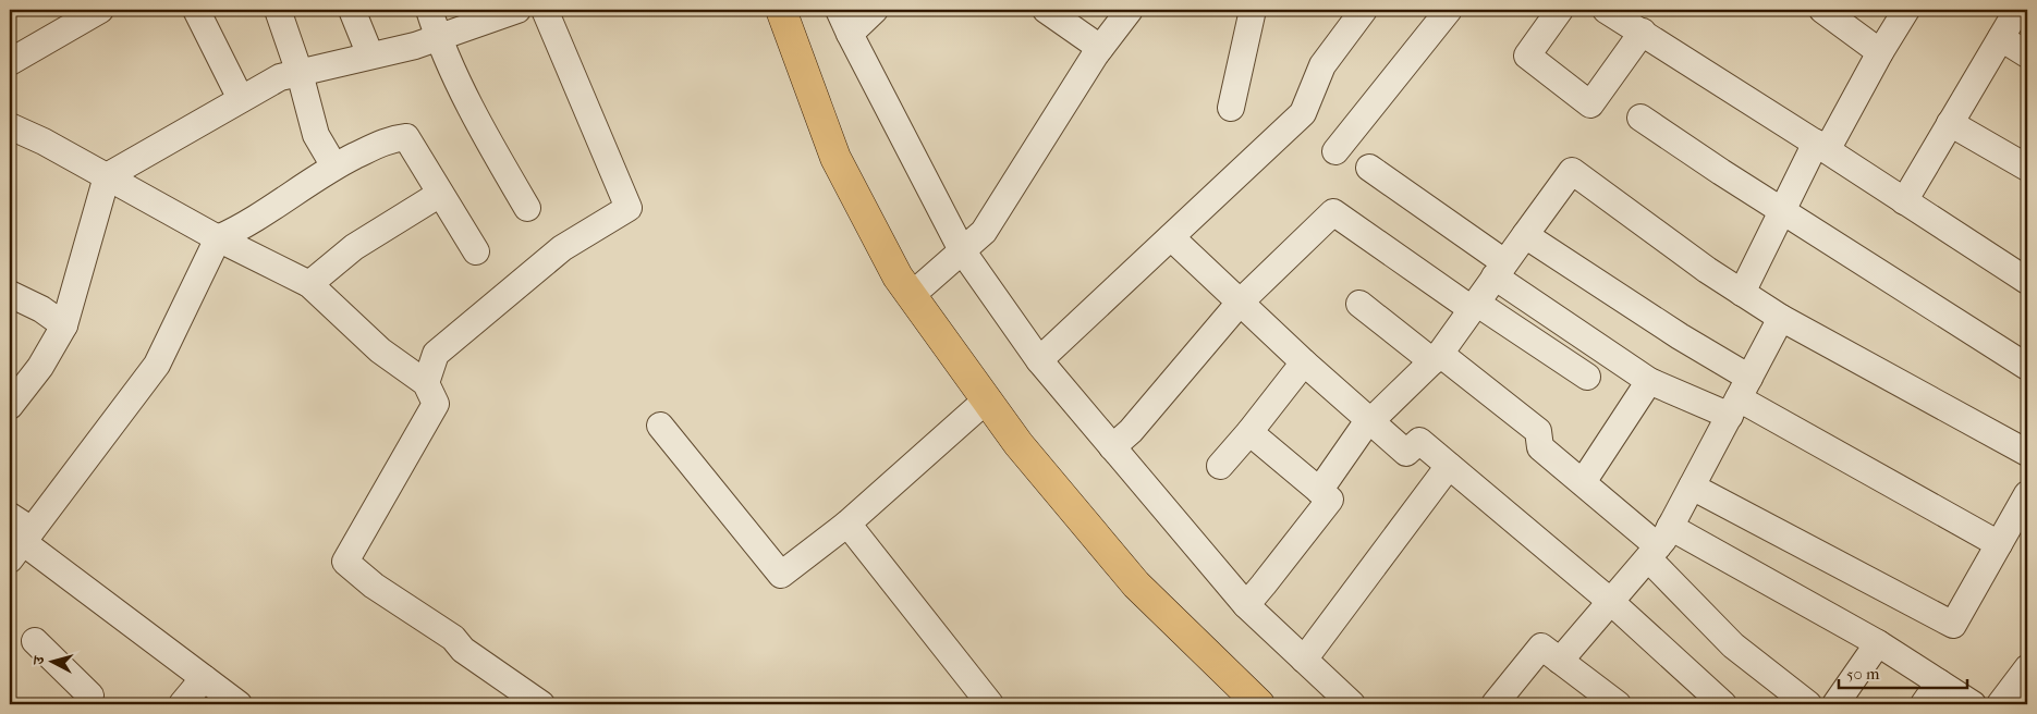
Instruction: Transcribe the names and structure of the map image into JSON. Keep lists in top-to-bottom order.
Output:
{
  "scale_bar": "50 m",
  "north": "left"
}
